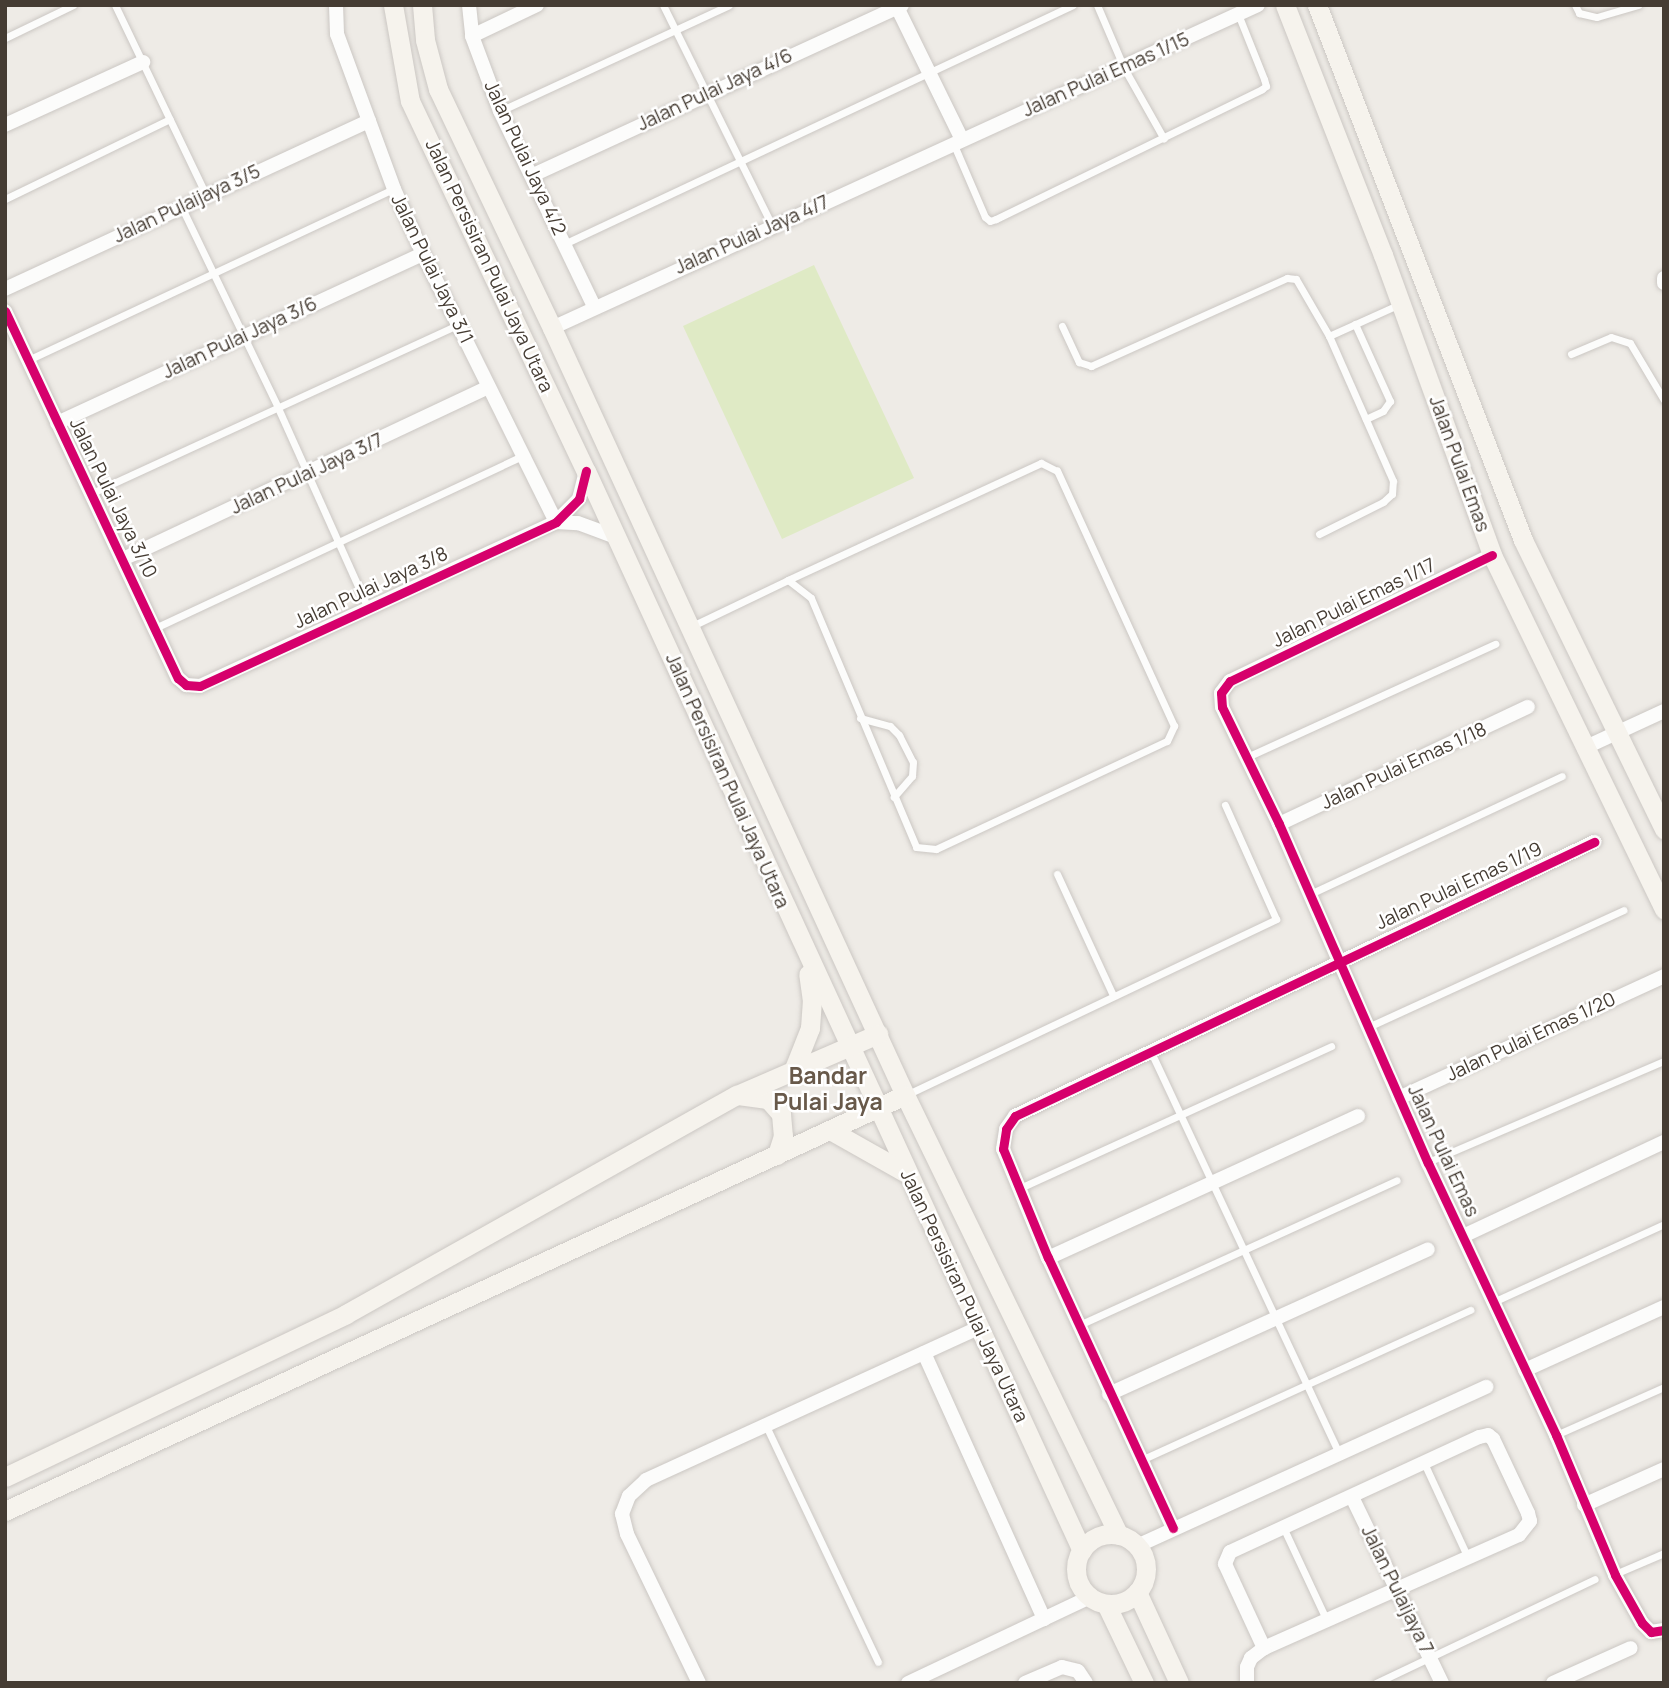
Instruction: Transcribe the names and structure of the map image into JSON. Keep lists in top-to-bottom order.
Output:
{
  "streets": {
    "main road": ["Jalan Persisiran Pulai Jaya Utara", "Jalan Pulai Emas"],
    "street": [
      "Jalan Pulai Emas 1/15",
      "Jalan Pulai Jaya 4/6",
      "Jalan Pulai Jaya 4/2",
      "Jalan Pulaijaya 3/5",
      "Jalan Pulai Jaya 4/7",
      "Jalan Pulai Jaya 3/1",
      "Jalan Pulai Jaya 3/6",
      "Jalan Pulai Jaya 3/7",
      "Jalan Pulai Jaya 3/10",
      "Jalan Pulai Jaya 3/8",
      "Jalan Pulai Emas 1/17",
      "Jalan Pulai Emas 1/18",
      "Jalan Pulai Emas 1/19",
      "Jalan Pulai Emas 1/20",
      "Jalan Pulaijaya 7"
    ]
  },
  "crossings": [
    ["Jalan Pulai Emas 1/15", "Jalan Pulai Jaya 4/7"],
    ["Jalan Pulai Jaya 4/6", "Jalan Pulai Jaya 4/2"],
    ["Jalan Pulai Jaya 4/2", "Jalan Pulai Jaya 4/7"],
    ["Jalan Pulaijaya 3/5", "Jalan Pulai Jaya 3/1"],
    ["Jalan Pulai Jaya 4/7", "Jalan Persisiran Pulai Jaya Utara"],
    ["Jalan Pulai Jaya 3/1", "Jalan Pulai Jaya 3/6"],
    ["Jalan Pulai Jaya 3/1", "Jalan Pulai Jaya 3/7"],
    ["Jalan Pulai Jaya 3/1", "Jalan Pulai Jaya 3/8"],
    ["Jalan Pulai Jaya 3/6", "Jalan Pulai Jaya 3/10"],
    ["Jalan Pulai Emas", "Jalan Pulai Emas 1/17"],
    ["Jalan Pulai Emas", "Jalan Pulai Emas 1/18"],
    ["Jalan Pulai Emas", "Jalan Pulai Emas 1/19"],
    ["Jalan Pulai Emas", "Jalan Pulai Emas 1/20"],
    ["Jalan Pulai Jaya 3/7", "Jalan Pulai Jaya 3/10"],
    ["Jalan Pulai Jaya 3/10", "Jalan Pulai Jaya 3/8"]
  ],
  "districts": ["Bandar Pulai Jaya"]
}
